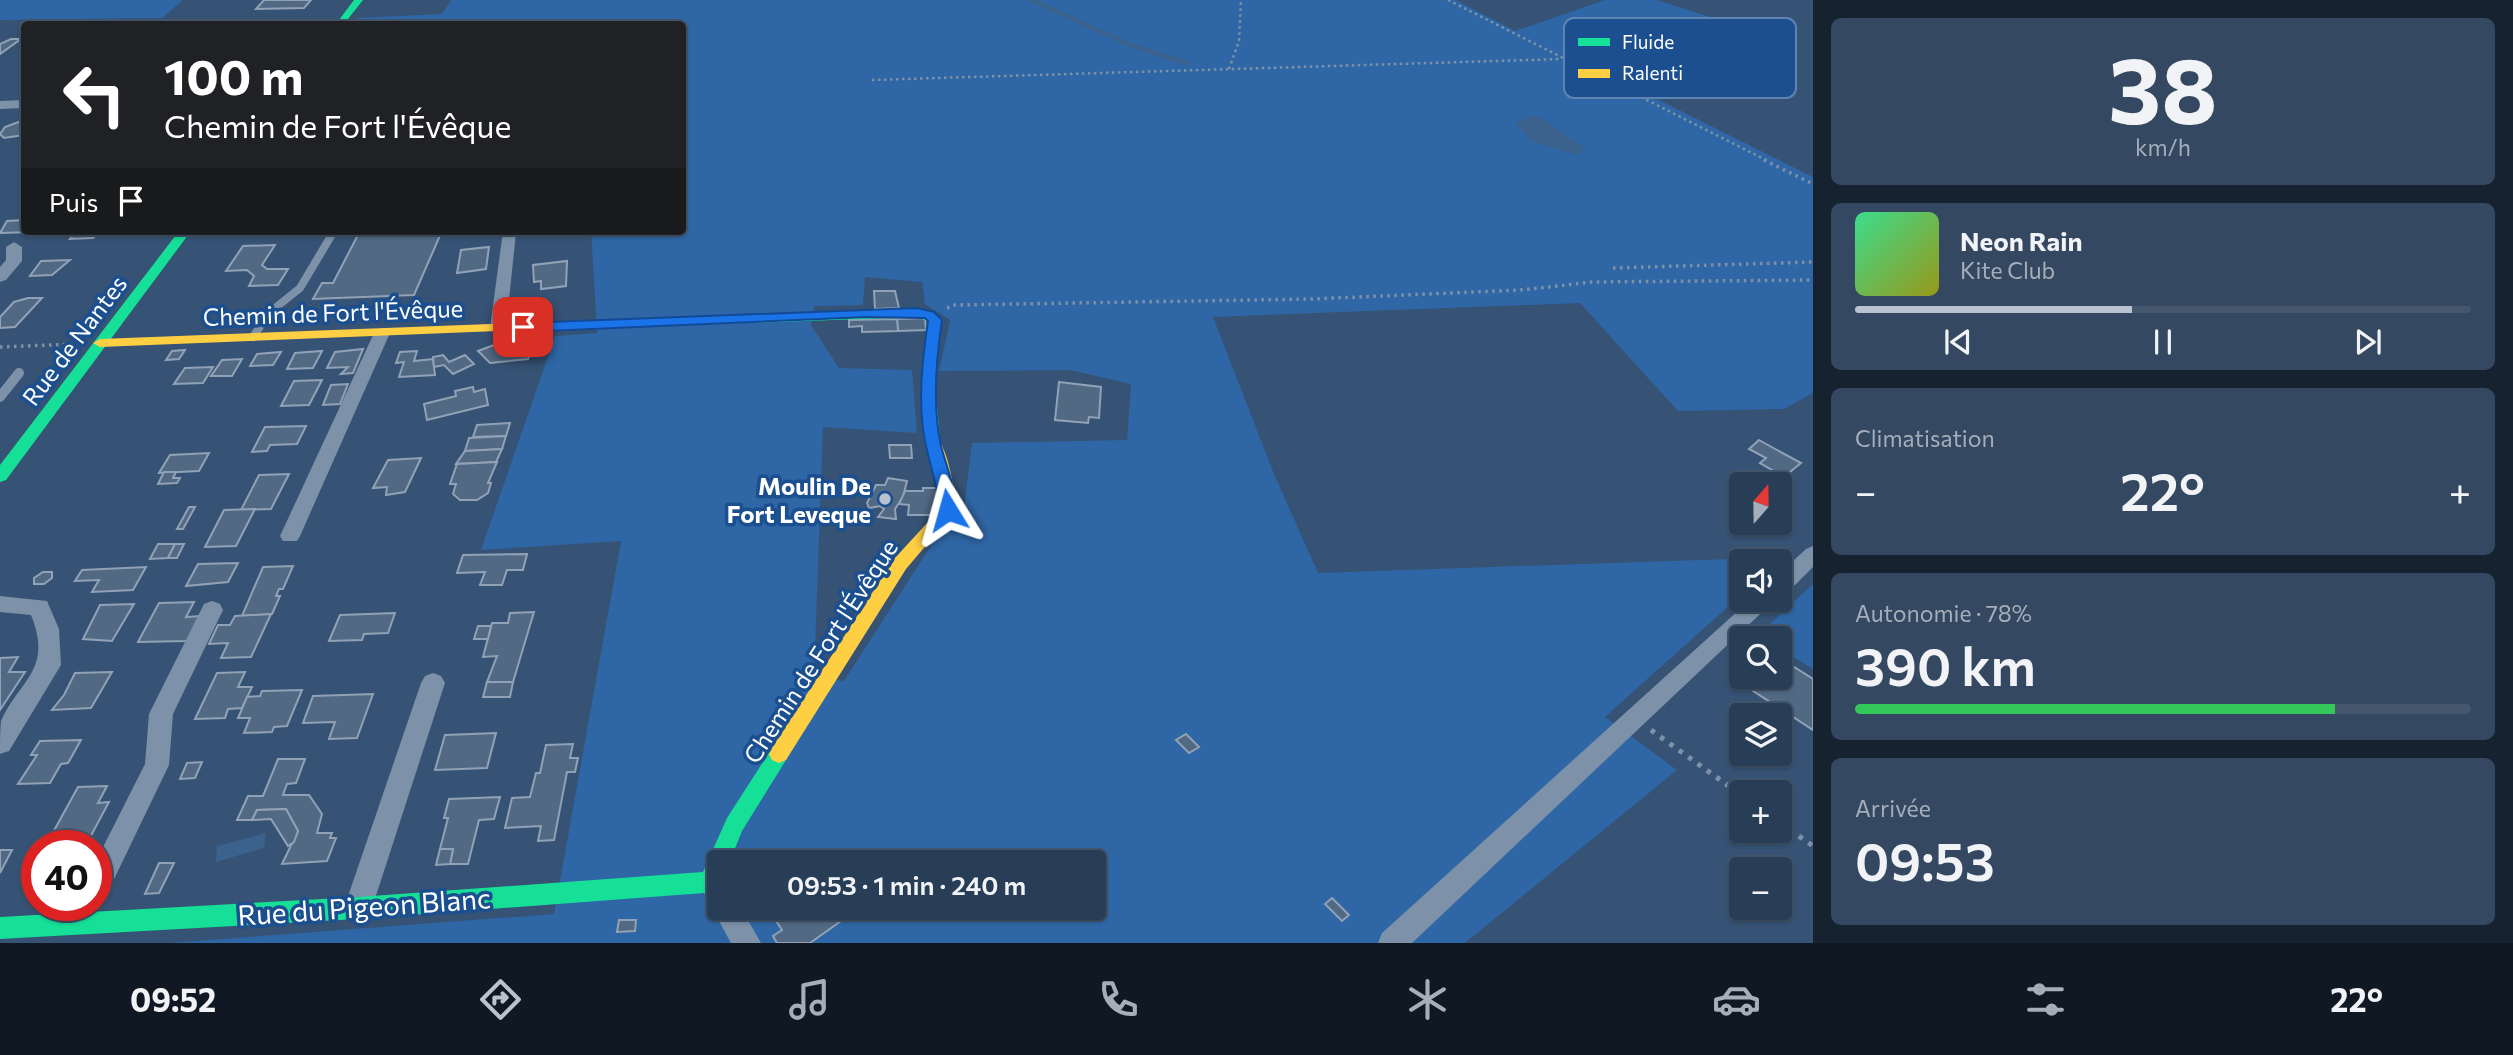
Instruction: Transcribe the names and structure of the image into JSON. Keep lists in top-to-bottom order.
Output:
{
  "streets": {
    "street": ["Chemin de Fort l'Évêque", "Rue de Nantes", "Rue du Pigeon Blanc"]
  },
  "crossings": [
    ["Chemin de Fort l'Évêque", "Rue de Nantes"]
  ],
  "places": ["Moulin De Fort Leveque"],
  "legend": ["Fluide", "Ralenti"],
  "north": "top",
  "page": {
    "tile": [
      ["38", "km/h"],
      "Climatisation",
      ["Autonomie · 78%", "390 km"],
      ["Arrivée", "09:53"]
    ],
    "turn": ["100 m", "Chemin de Fort l'Évêque"],
    "then": "Puis",
    "song": ["Neon Rain", "Kite Club"],
    "heat": ["−", "22°", "+"],
    "map_buttons": ["+", "−"],
    "limit": "40",
    "trip": "09:53 · 1 min · 240 m",
    "tabs": ["09:52", "22°"]
  }
}
